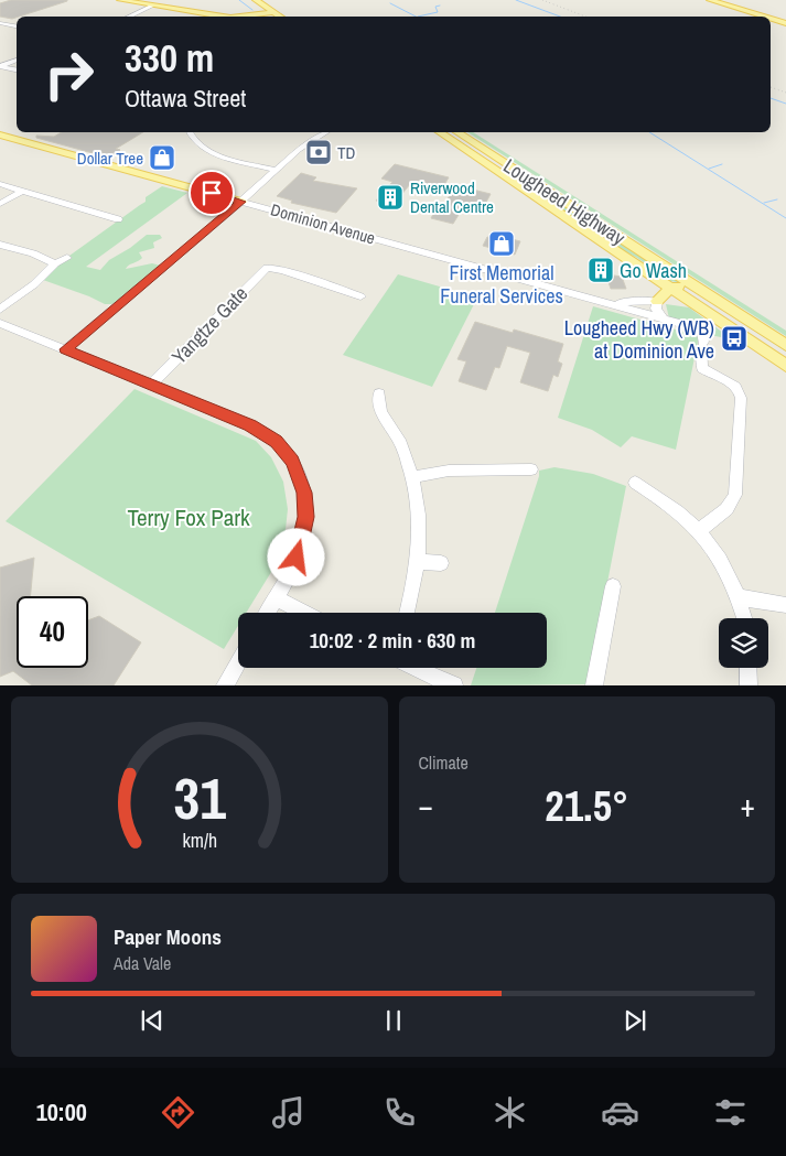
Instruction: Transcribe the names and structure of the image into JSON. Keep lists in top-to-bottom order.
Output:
{
  "streets": {
    "main road": ["Lougheed Highway", "Dominion Avenue"],
    "street": ["Yangtze Gate"]
  },
  "parks": ["Terry Fox Park"],
  "places": {
    "bank": ["TD"],
    "shop": ["Dollar Tree", "First Memorial Funeral Services"],
    "building": ["Riverwood Dental Centre", "Go Wash"],
    "bus stop": ["Lougheed Hwy (WB) at Dominion Ave"]
  },
  "page": {
    "turn": ["330 m", "Ottawa Street"],
    "limit": "40",
    "trip": "10:02 · 2 min · 630 m",
    "tile": "Climate",
    "heat": ["−", "21.5°", "+"],
    "song": ["Paper Moons", "Ada Vale"],
    "tabs": "10:00",
    "gauge": ["31", "km/h"]
  }
}
